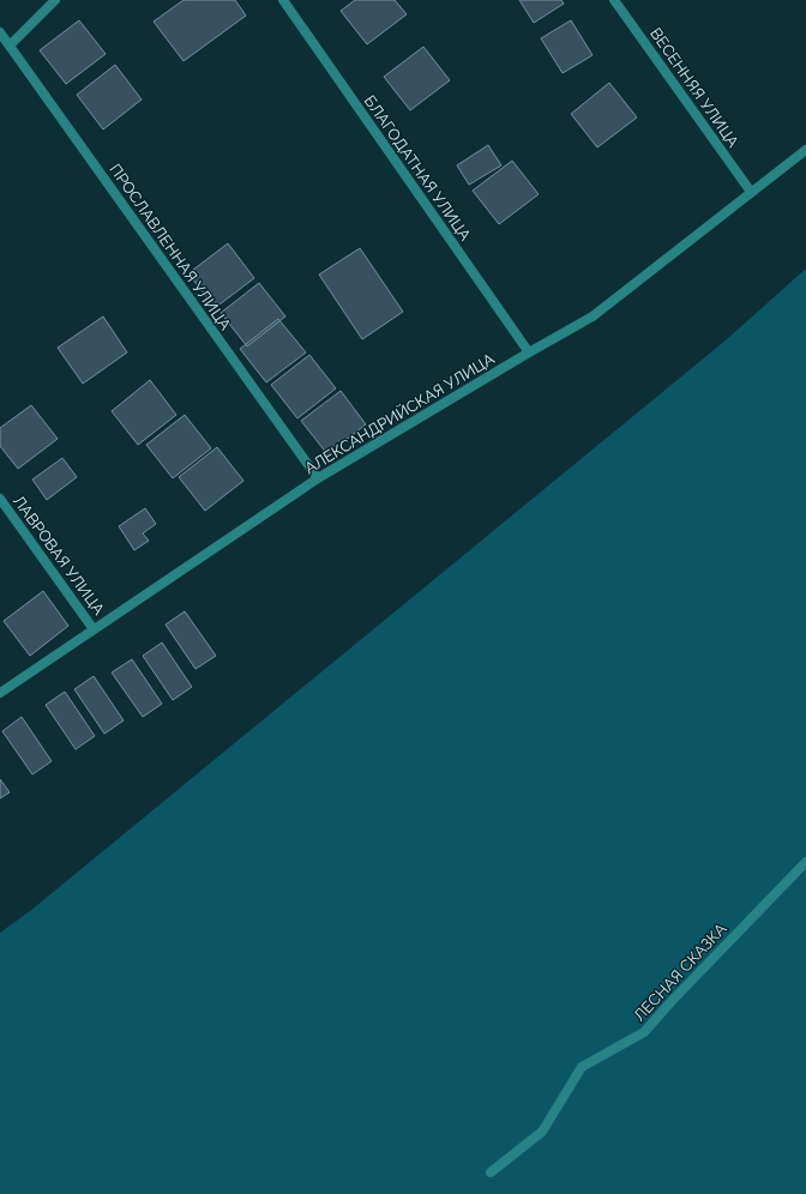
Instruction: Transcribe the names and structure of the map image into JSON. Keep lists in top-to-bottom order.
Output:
{
  "streets": {
    "street": [
      "ВЕСЕННЯЯ УЛИЦА",
      "БЛАГОДАТНАЯ УЛИЦА",
      "ПРОСЛАВЛЕННАЯ УЛИЦА",
      "АЛЕКСАНДРИЙСКАЯ УЛИЦА",
      "ЛАВРОВАЯ УЛИЦА",
      "ЛЕСНАЯ СКАЗКА"
    ]
  },
  "crossings": [
    ["ВЕСЕННЯЯ УЛИЦА", "АЛЕКСАНДРИЙСКАЯ УЛИЦА"],
    ["БЛАГОДАТНАЯ УЛИЦА", "АЛЕКСАНДРИЙСКАЯ УЛИЦА"],
    ["ПРОСЛАВЛЕННАЯ УЛИЦА", "АЛЕКСАНДРИЙСКАЯ УЛИЦА"],
    ["АЛЕКСАНДРИЙСКАЯ УЛИЦА", "ЛАВРОВАЯ УЛИЦА"]
  ]
}
